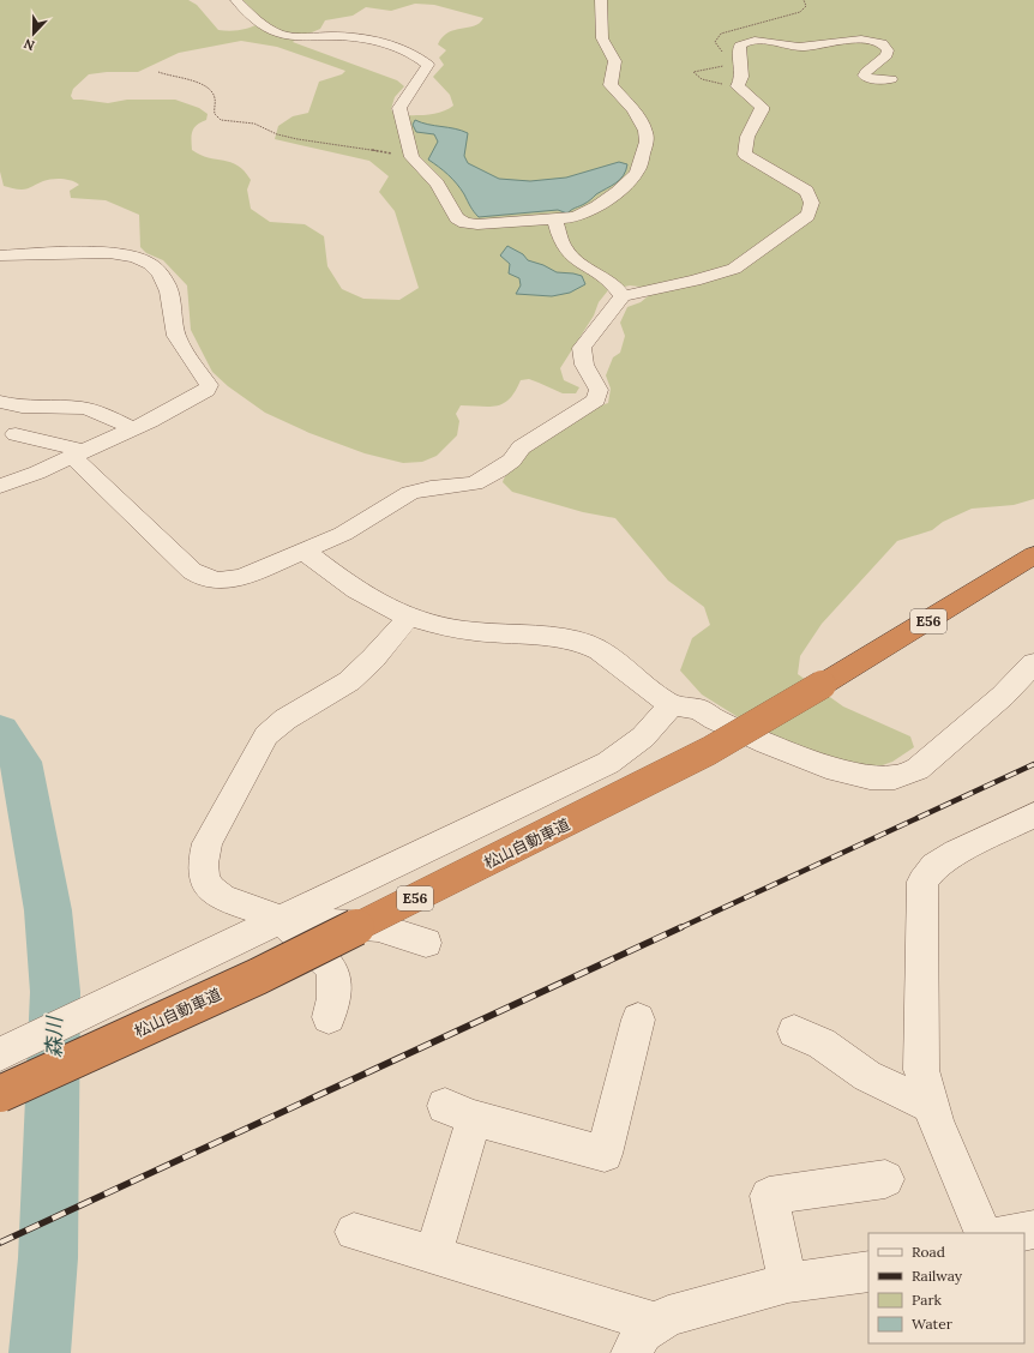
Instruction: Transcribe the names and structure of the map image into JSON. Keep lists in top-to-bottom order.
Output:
{
  "streets": {
    "highway": ["E56", "松山自動車道"]
  },
  "water": ["森川"],
  "legend": [
    "Road",
    "Railway",
    "Park",
    "Water"
  ],
  "north": "bottom"
}
